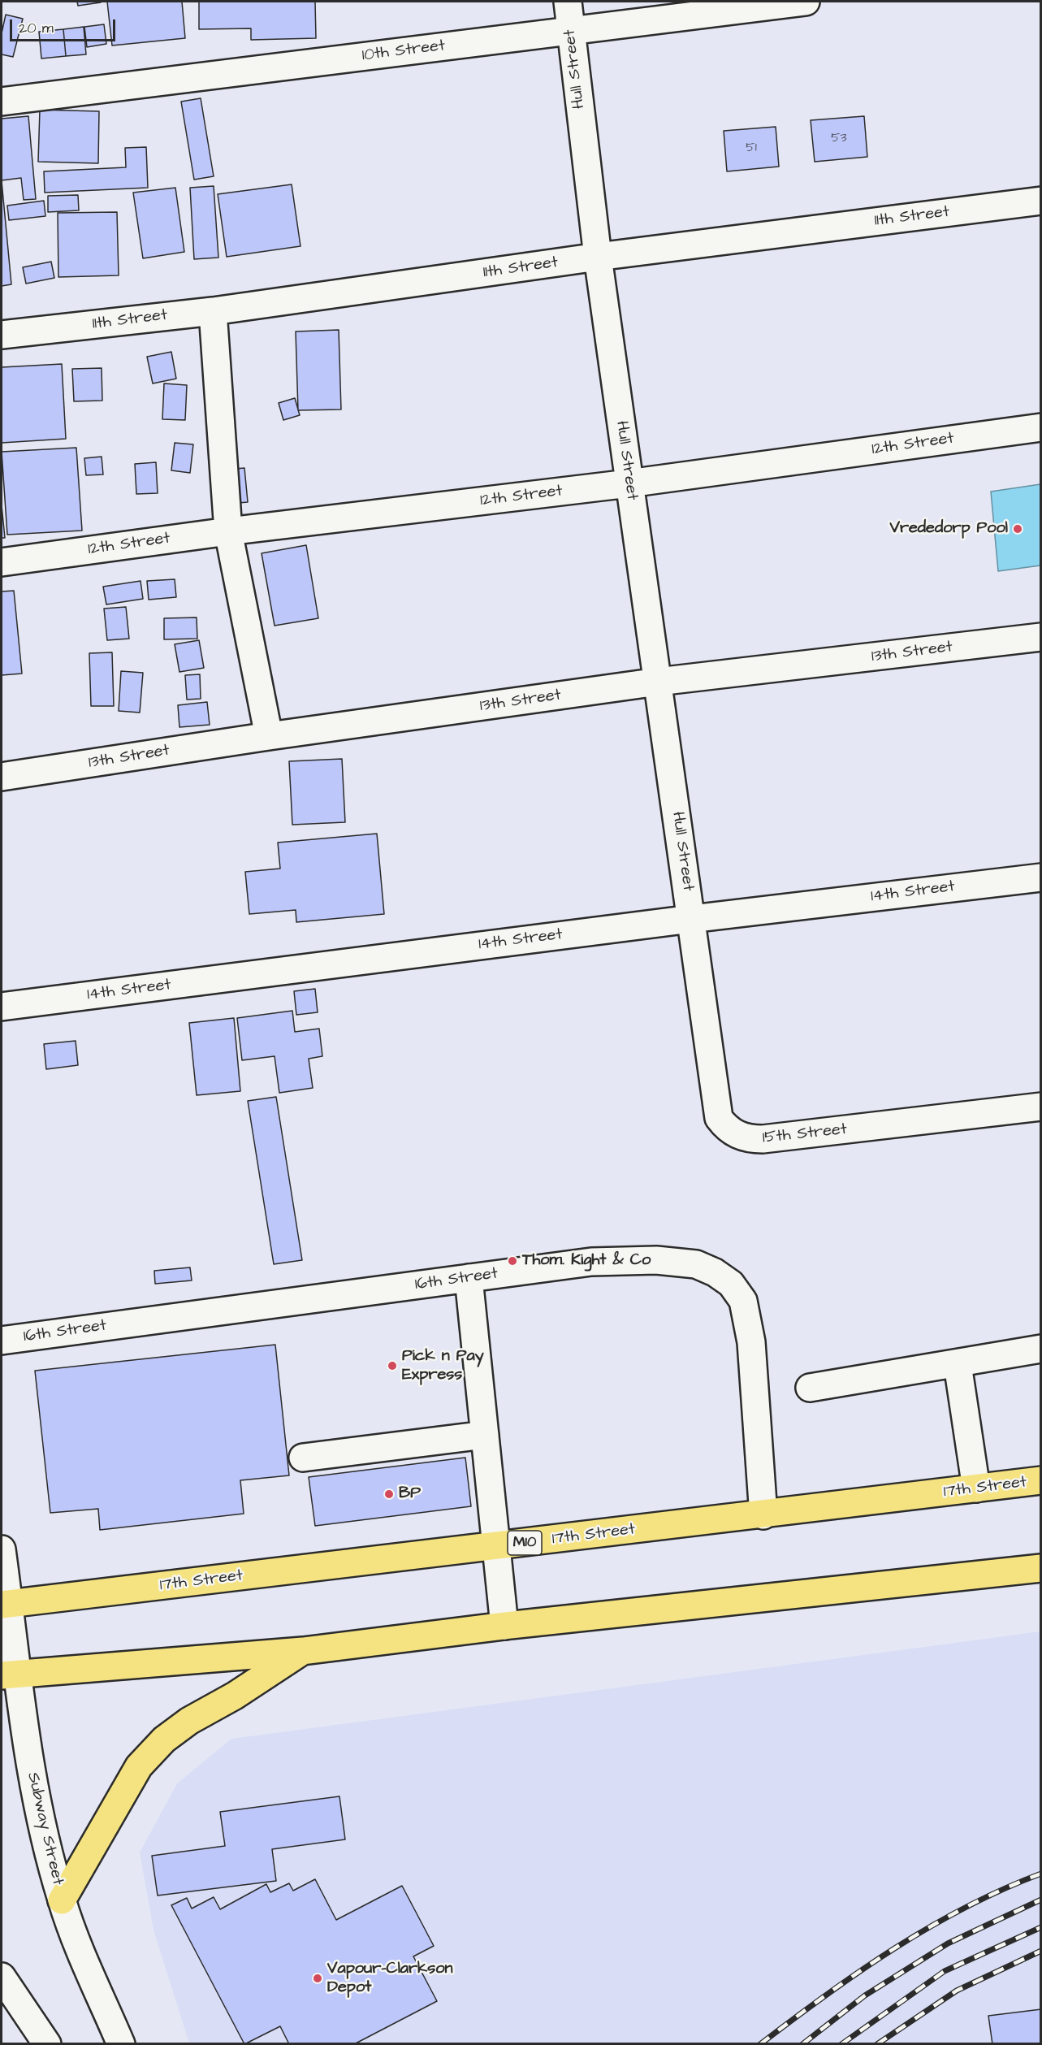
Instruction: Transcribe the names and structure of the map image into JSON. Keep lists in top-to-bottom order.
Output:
{
  "streets": {
    "main road": ["17th Street", "M10"],
    "street": [
      "10th Street",
      "Hull Street",
      "11th Street",
      "12th Street",
      "13th Street",
      "14th Street",
      "15th Street",
      "16th Street",
      "Subway Street"
    ]
  },
  "crossings": [
    ["10th Street", "Hull Street"],
    ["Hull Street", "11th Street"],
    ["Hull Street", "12th Street"],
    ["Hull Street", "13th Street"],
    ["Hull Street", "14th Street"],
    ["Hull Street", "15th Street"],
    ["14th Street", "15th Street"],
    ["16th Street", "17th Street"],
    ["17th Street", "Subway Street"]
  ],
  "places": [
    "Vrededorp Pool",
    "Thom. Kight & Co",
    "Pick n Pay Express",
    "BP",
    "Vapour-Clarkson Depot"
  ],
  "house_numbers": ["53", "51"],
  "scale_bar": "20 m"
}
